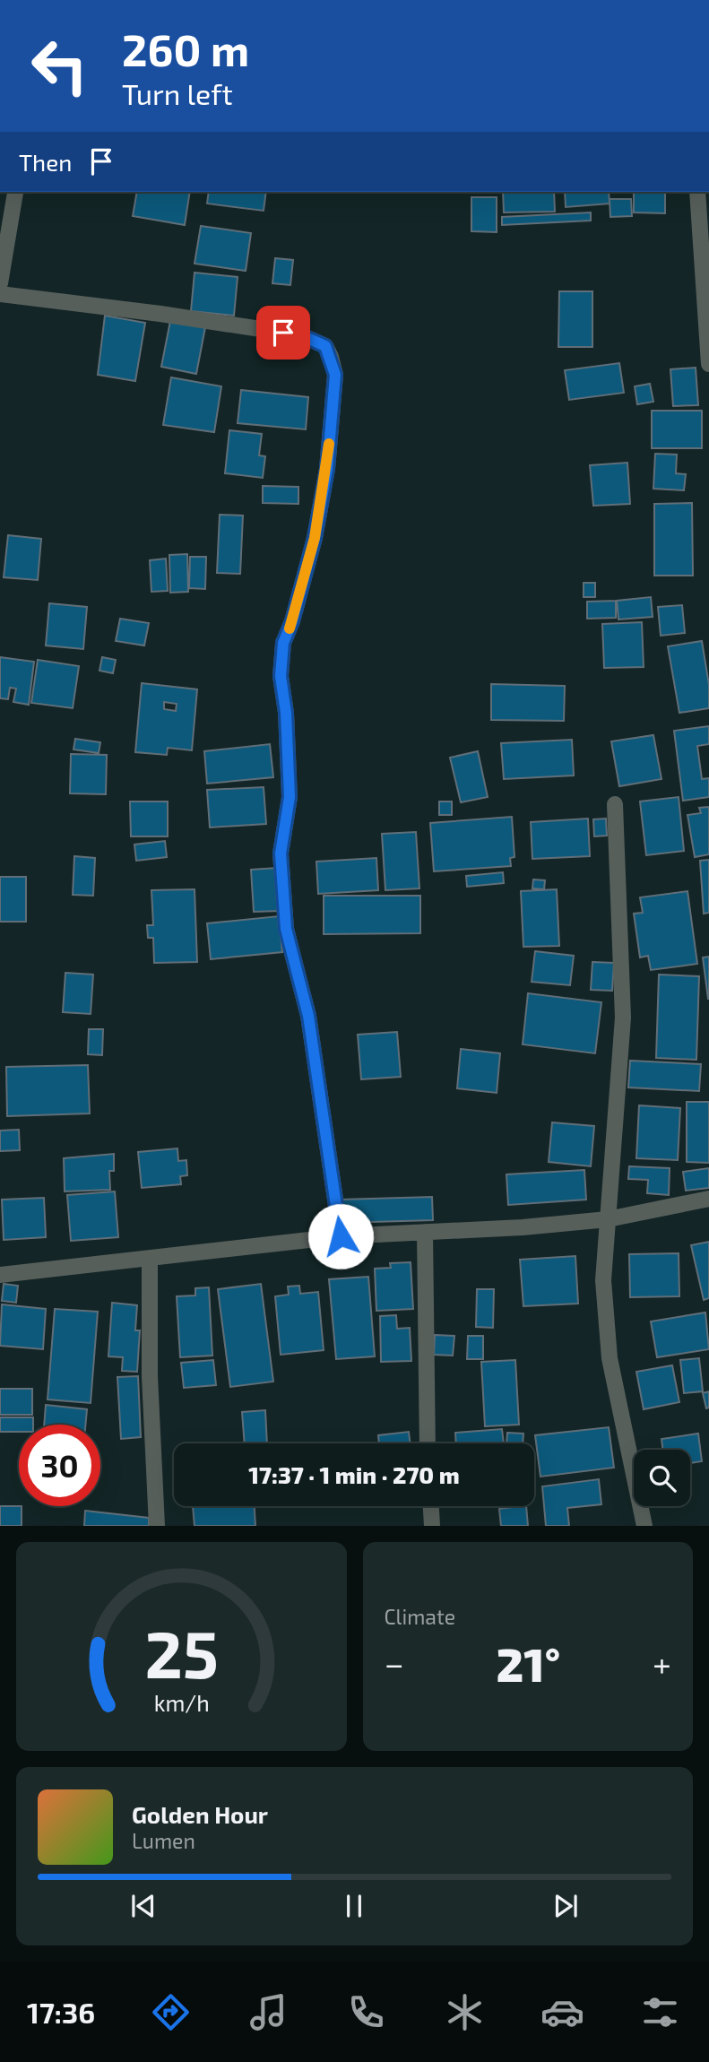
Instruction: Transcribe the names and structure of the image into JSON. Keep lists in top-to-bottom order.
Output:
{
  "page": {
    "turn": ["260 m", "Turn left"],
    "then": "Then",
    "limit": "30",
    "trip": "17:37 · 1 min · 270 m",
    "tile": "Climate",
    "heat": ["−", "21°", "+"],
    "song": ["Golden Hour", "Lumen"],
    "tabs": "17:36",
    "gauge": ["25", "km/h"]
  }
}
